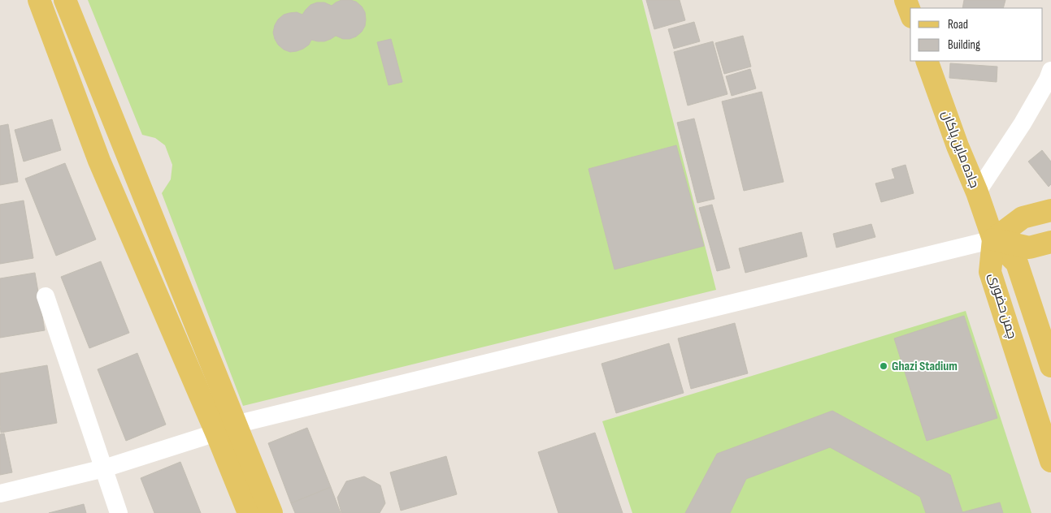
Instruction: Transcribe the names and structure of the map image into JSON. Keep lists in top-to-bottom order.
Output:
{
  "streets": {
    "main road": ["جاده ماین پاکان", "چمن حضوری"]
  },
  "crossings": [
    ["جاده ماین پاکان", "چمن حضوری"]
  ],
  "places": ["Ghazi Stadium"],
  "legend": ["Road", "Building"]
}
